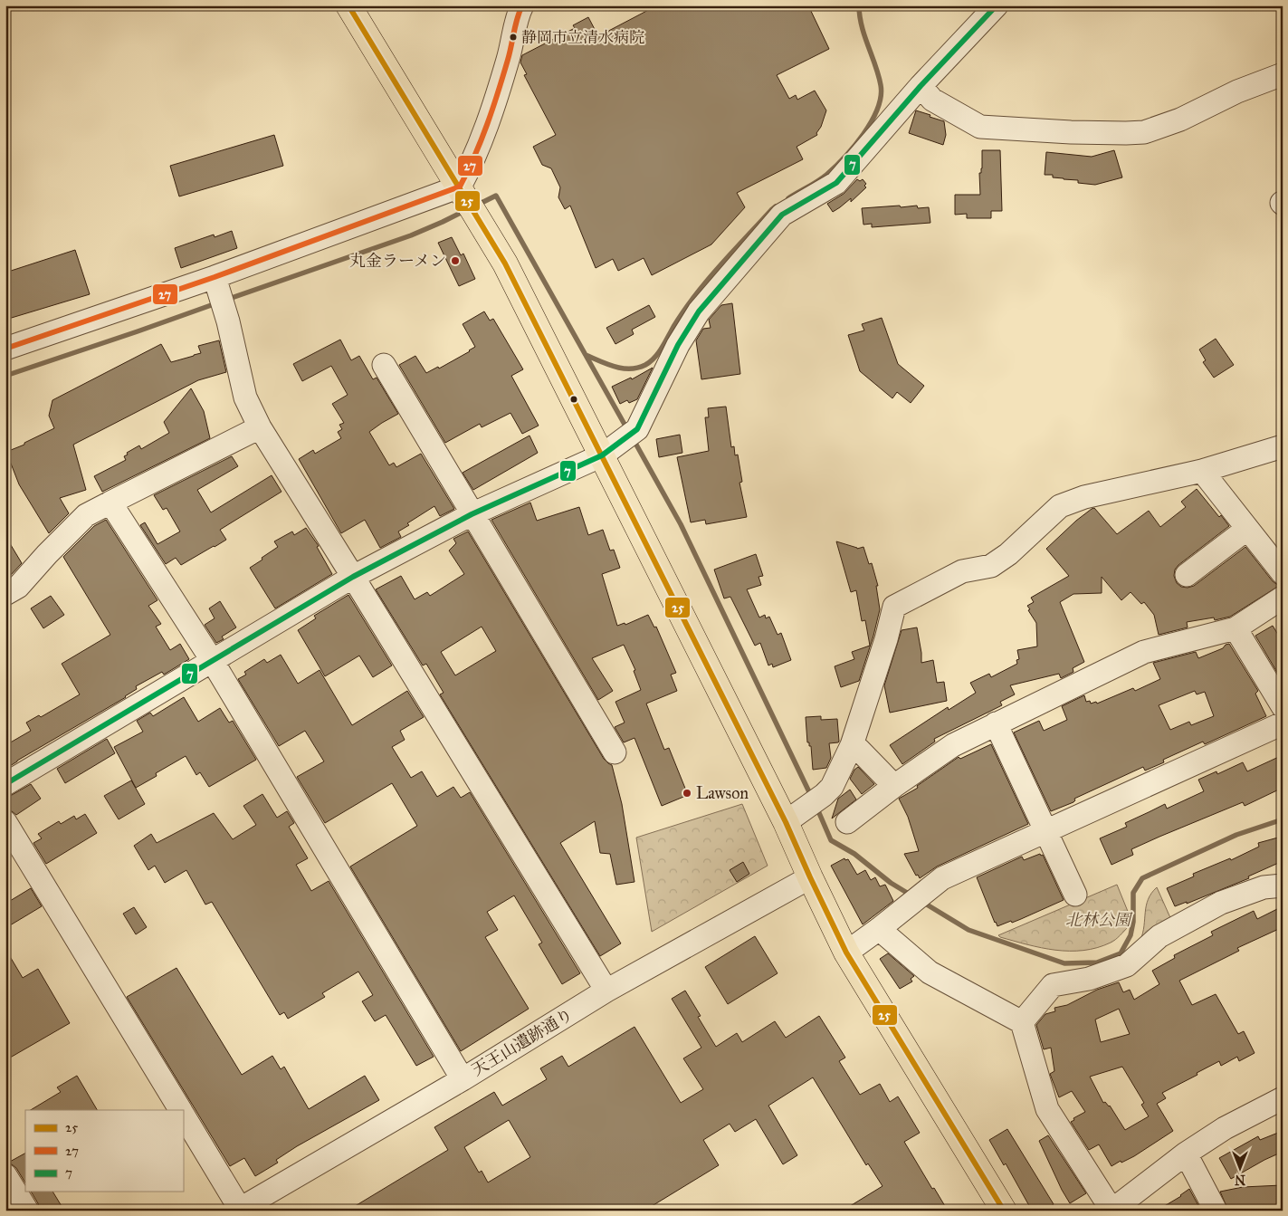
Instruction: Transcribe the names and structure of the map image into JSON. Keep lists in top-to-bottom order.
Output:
{
  "streets": {
    "street": ["天王山遺跡通り"]
  },
  "parks": ["北林公園"],
  "places": ["静岡市立清水病院", "丸金ラーメン", "Lawson"],
  "lines": ["transit line 25", "transit line 27", "transit line 7"],
  "legend": ["25", "27", "7"],
  "north": "bottom"
}
